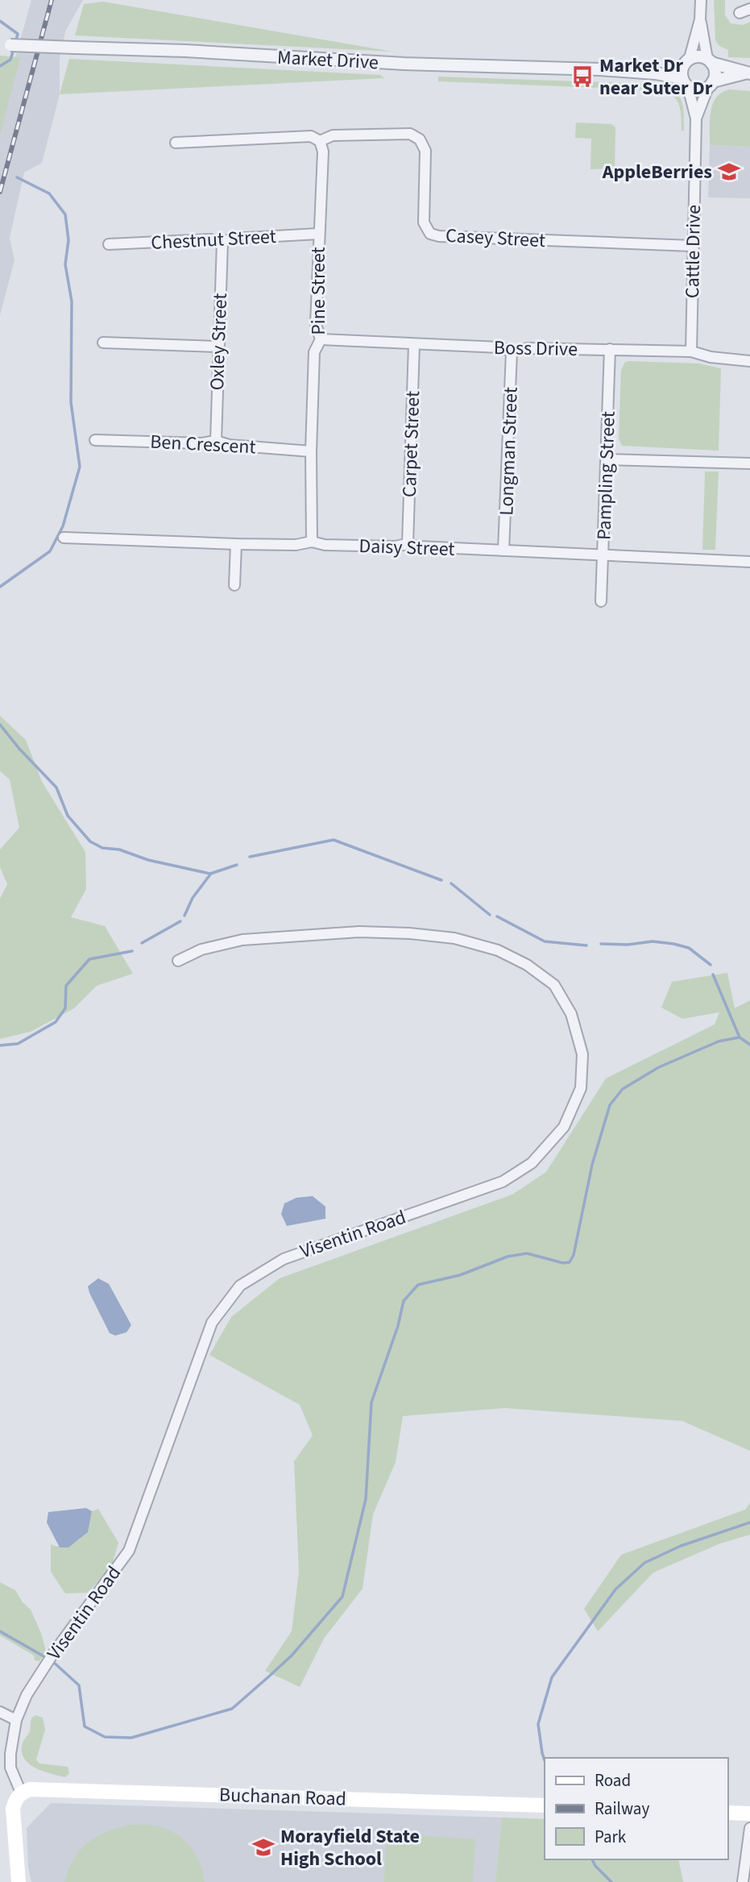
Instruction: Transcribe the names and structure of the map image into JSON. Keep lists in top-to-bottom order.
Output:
{
  "streets": {
    "main road": ["Buchanan Road"],
    "street": [
      "Market Drive",
      "Casey Street",
      "Chestnut Street",
      "Cattle Drive",
      "Pine Street",
      "Oxley Street",
      "Boss Drive",
      "Ben Crescent",
      "Carpet Street",
      "Longman Street",
      "Pampling Street",
      "Daisy Street",
      "Visentin Road"
    ]
  },
  "crossings": [
    ["Market Drive", "Cattle Drive"],
    ["Casey Street", "Cattle Drive"],
    ["Casey Street", "Pine Street"],
    ["Chestnut Street", "Pine Street"],
    ["Chestnut Street", "Oxley Street"],
    ["Cattle Drive", "Boss Drive"],
    ["Pine Street", "Boss Drive"],
    ["Pine Street", "Ben Crescent"],
    ["Pine Street", "Daisy Street"],
    ["Oxley Street", "Ben Crescent"],
    ["Boss Drive", "Carpet Street"],
    ["Boss Drive", "Longman Street"],
    ["Boss Drive", "Pampling Street"],
    ["Carpet Street", "Daisy Street"],
    ["Longman Street", "Daisy Street"],
    ["Pampling Street", "Daisy Street"],
    ["Visentin Road", "Buchanan Road"]
  ],
  "places": {
    "bus stop": ["Market Dr near Suter Dr"],
    "school or university": ["AppleBerries", "Morayfield State High School"]
  },
  "legend": ["Road", "Railway", "Park"]
}
